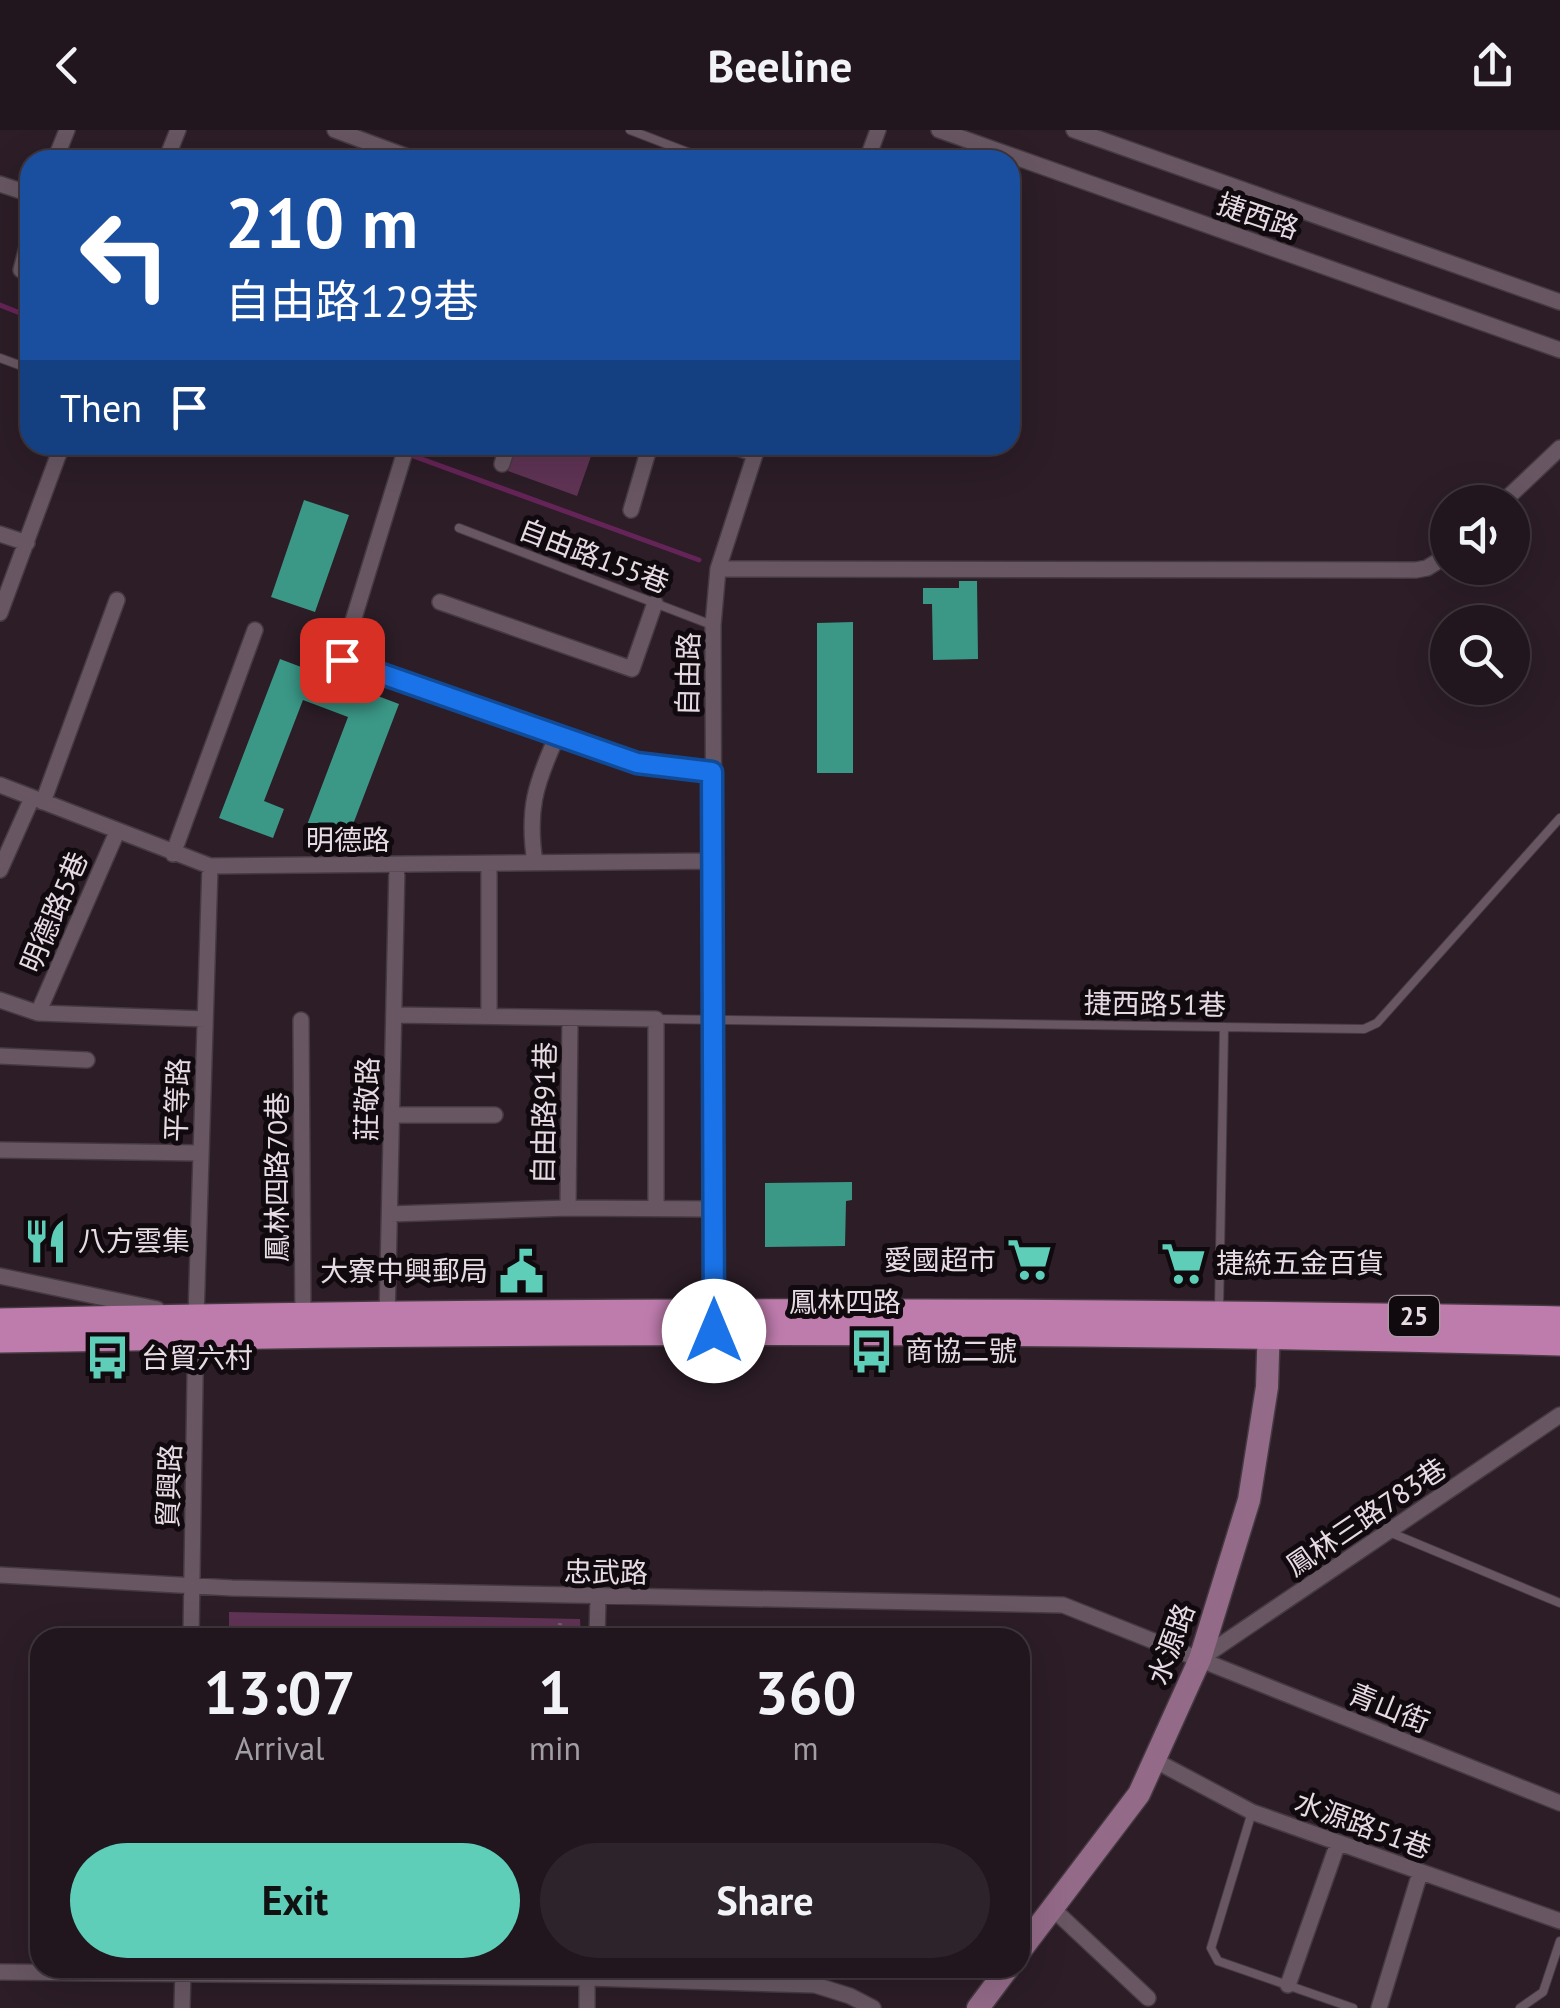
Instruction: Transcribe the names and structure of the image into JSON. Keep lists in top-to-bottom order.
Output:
{
  "streets": {
    "main road": ["鳳林四路", "25"],
    "street": [
      "捷西路",
      "自由路",
      "明德路",
      "明德路5巷",
      "莊敬路",
      "平等路",
      "自由路91巷",
      "鳳林四路70巷",
      "貿興路",
      "鳳林三路783巷",
      "忠武路",
      "水源路",
      "青山街",
      "水源路51巷"
    ],
    "lane": ["自由路155巷", "捷西路51巷"]
  },
  "crossings": [
    ["自由路155巷", "自由路"],
    ["自由路", "明德路"],
    ["自由路", "捷西路51巷"],
    ["自由路", "鳳林四路"],
    ["明德路", "明德路5巷"],
    ["明德路", "莊敬路"],
    ["明德路", "平等路"],
    ["莊敬路", "鳳林四路"],
    ["平等路", "鳳林四路"],
    ["平等路", "貿興路"],
    ["鳳林四路70巷", "鳳林四路"],
    ["鳳林四路", "25"],
    ["鳳林四路", "貿興路"],
    ["鳳林四路", "水源路"],
    ["25", "水源路"],
    ["貿興路", "忠武路"],
    ["鳳林三路783巷", "忠武路"],
    ["鳳林三路783巷", "水源路"],
    ["鳳林三路783巷", "青山街"],
    ["忠武路", "水源路"],
    ["忠武路", "青山街"],
    ["水源路", "青山街"],
    ["水源路", "水源路51巷"]
  ],
  "places": {
    "restaurant": ["八方雲集"],
    "supermarket": ["愛國超市", "捷統五金百貨"],
    "public building": ["大寮中興郵局"],
    "bus stop": ["商協二號", "台貿六村"]
  },
  "page": {
    "header": "Beeline",
    "turn": ["210 m", "自由路129巷"],
    "then": "Then",
    "eta": [
      "13:07",
      "Arrival",
      "1",
      "min",
      "360",
      "m"
    ],
    "buttons": ["Exit", "Share"]
  }
}
